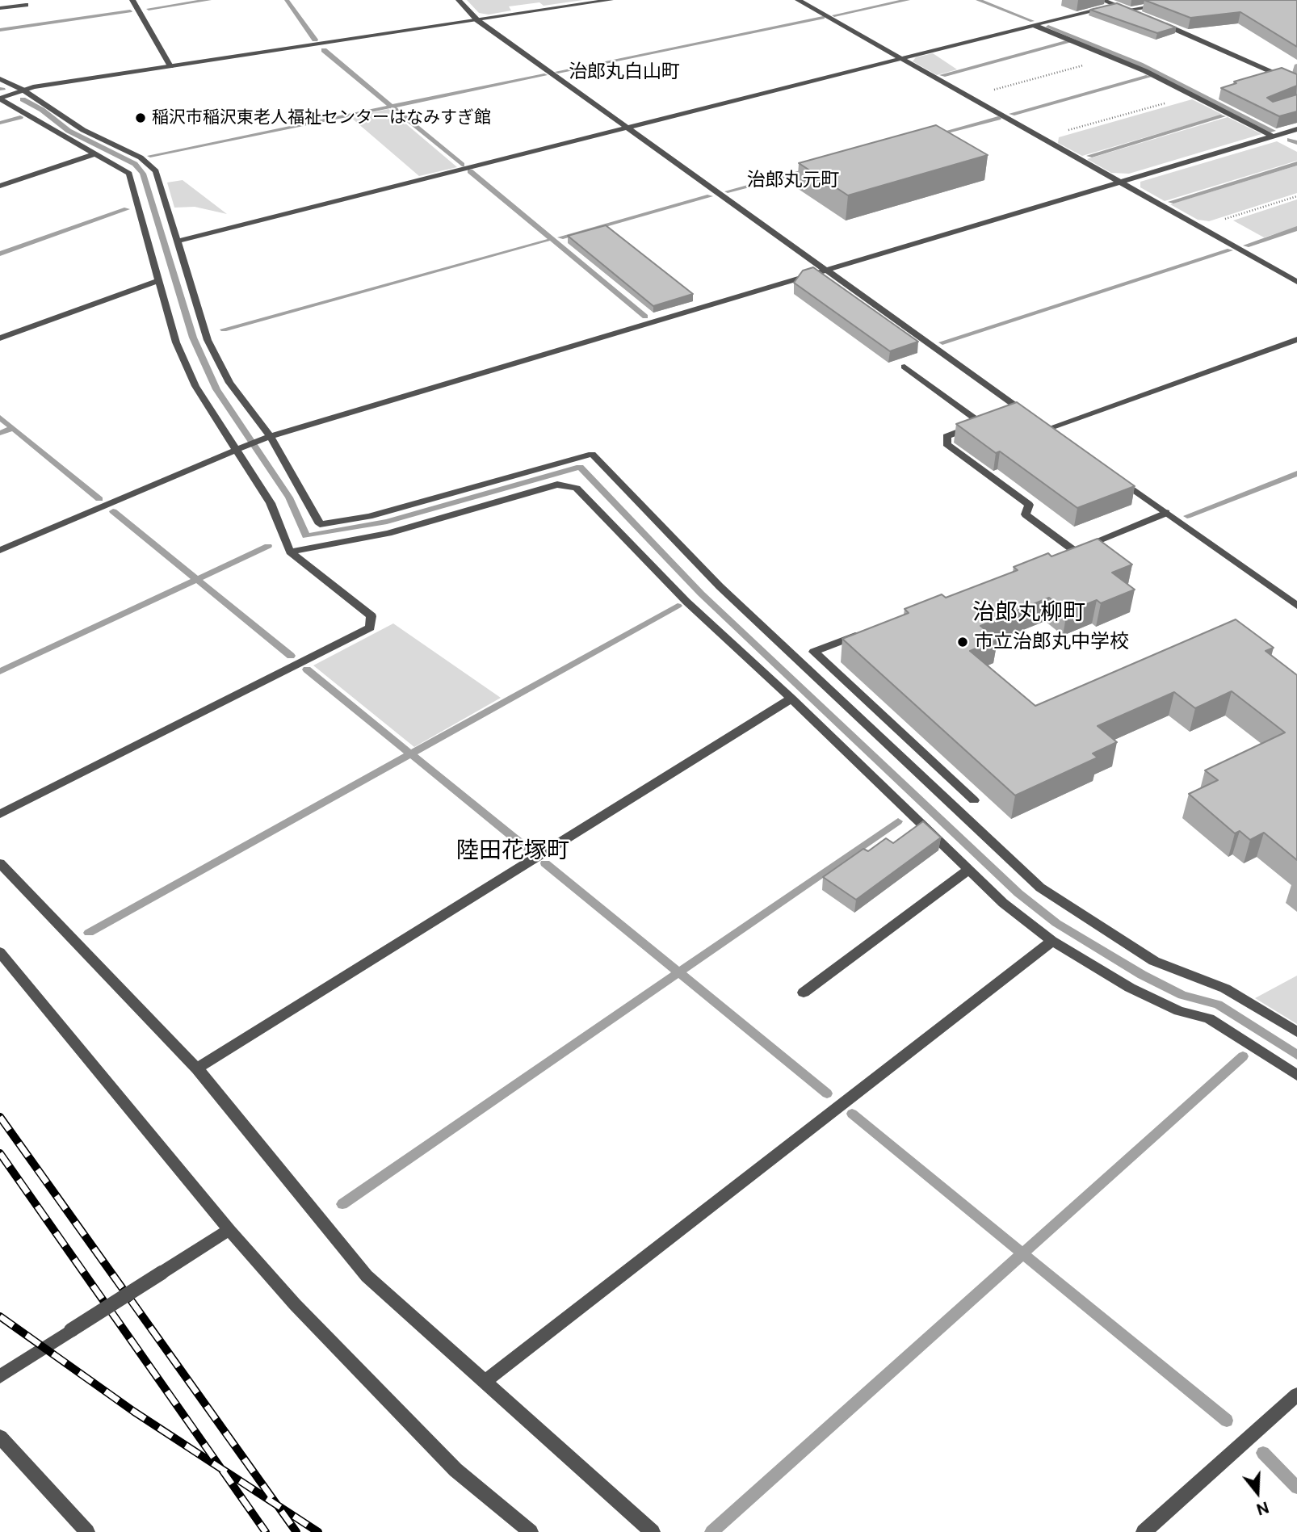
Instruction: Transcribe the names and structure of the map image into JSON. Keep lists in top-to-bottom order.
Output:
{
  "districts": [
    "治郎丸白山町",
    "治郎丸元町",
    "治郎丸柳町",
    "陸田花塚町"
  ],
  "places": ["稲沢市稲沢東老人福祉センターはなみすぎ館", "市立治郎丸中学校"],
  "north": "bottom"
}
